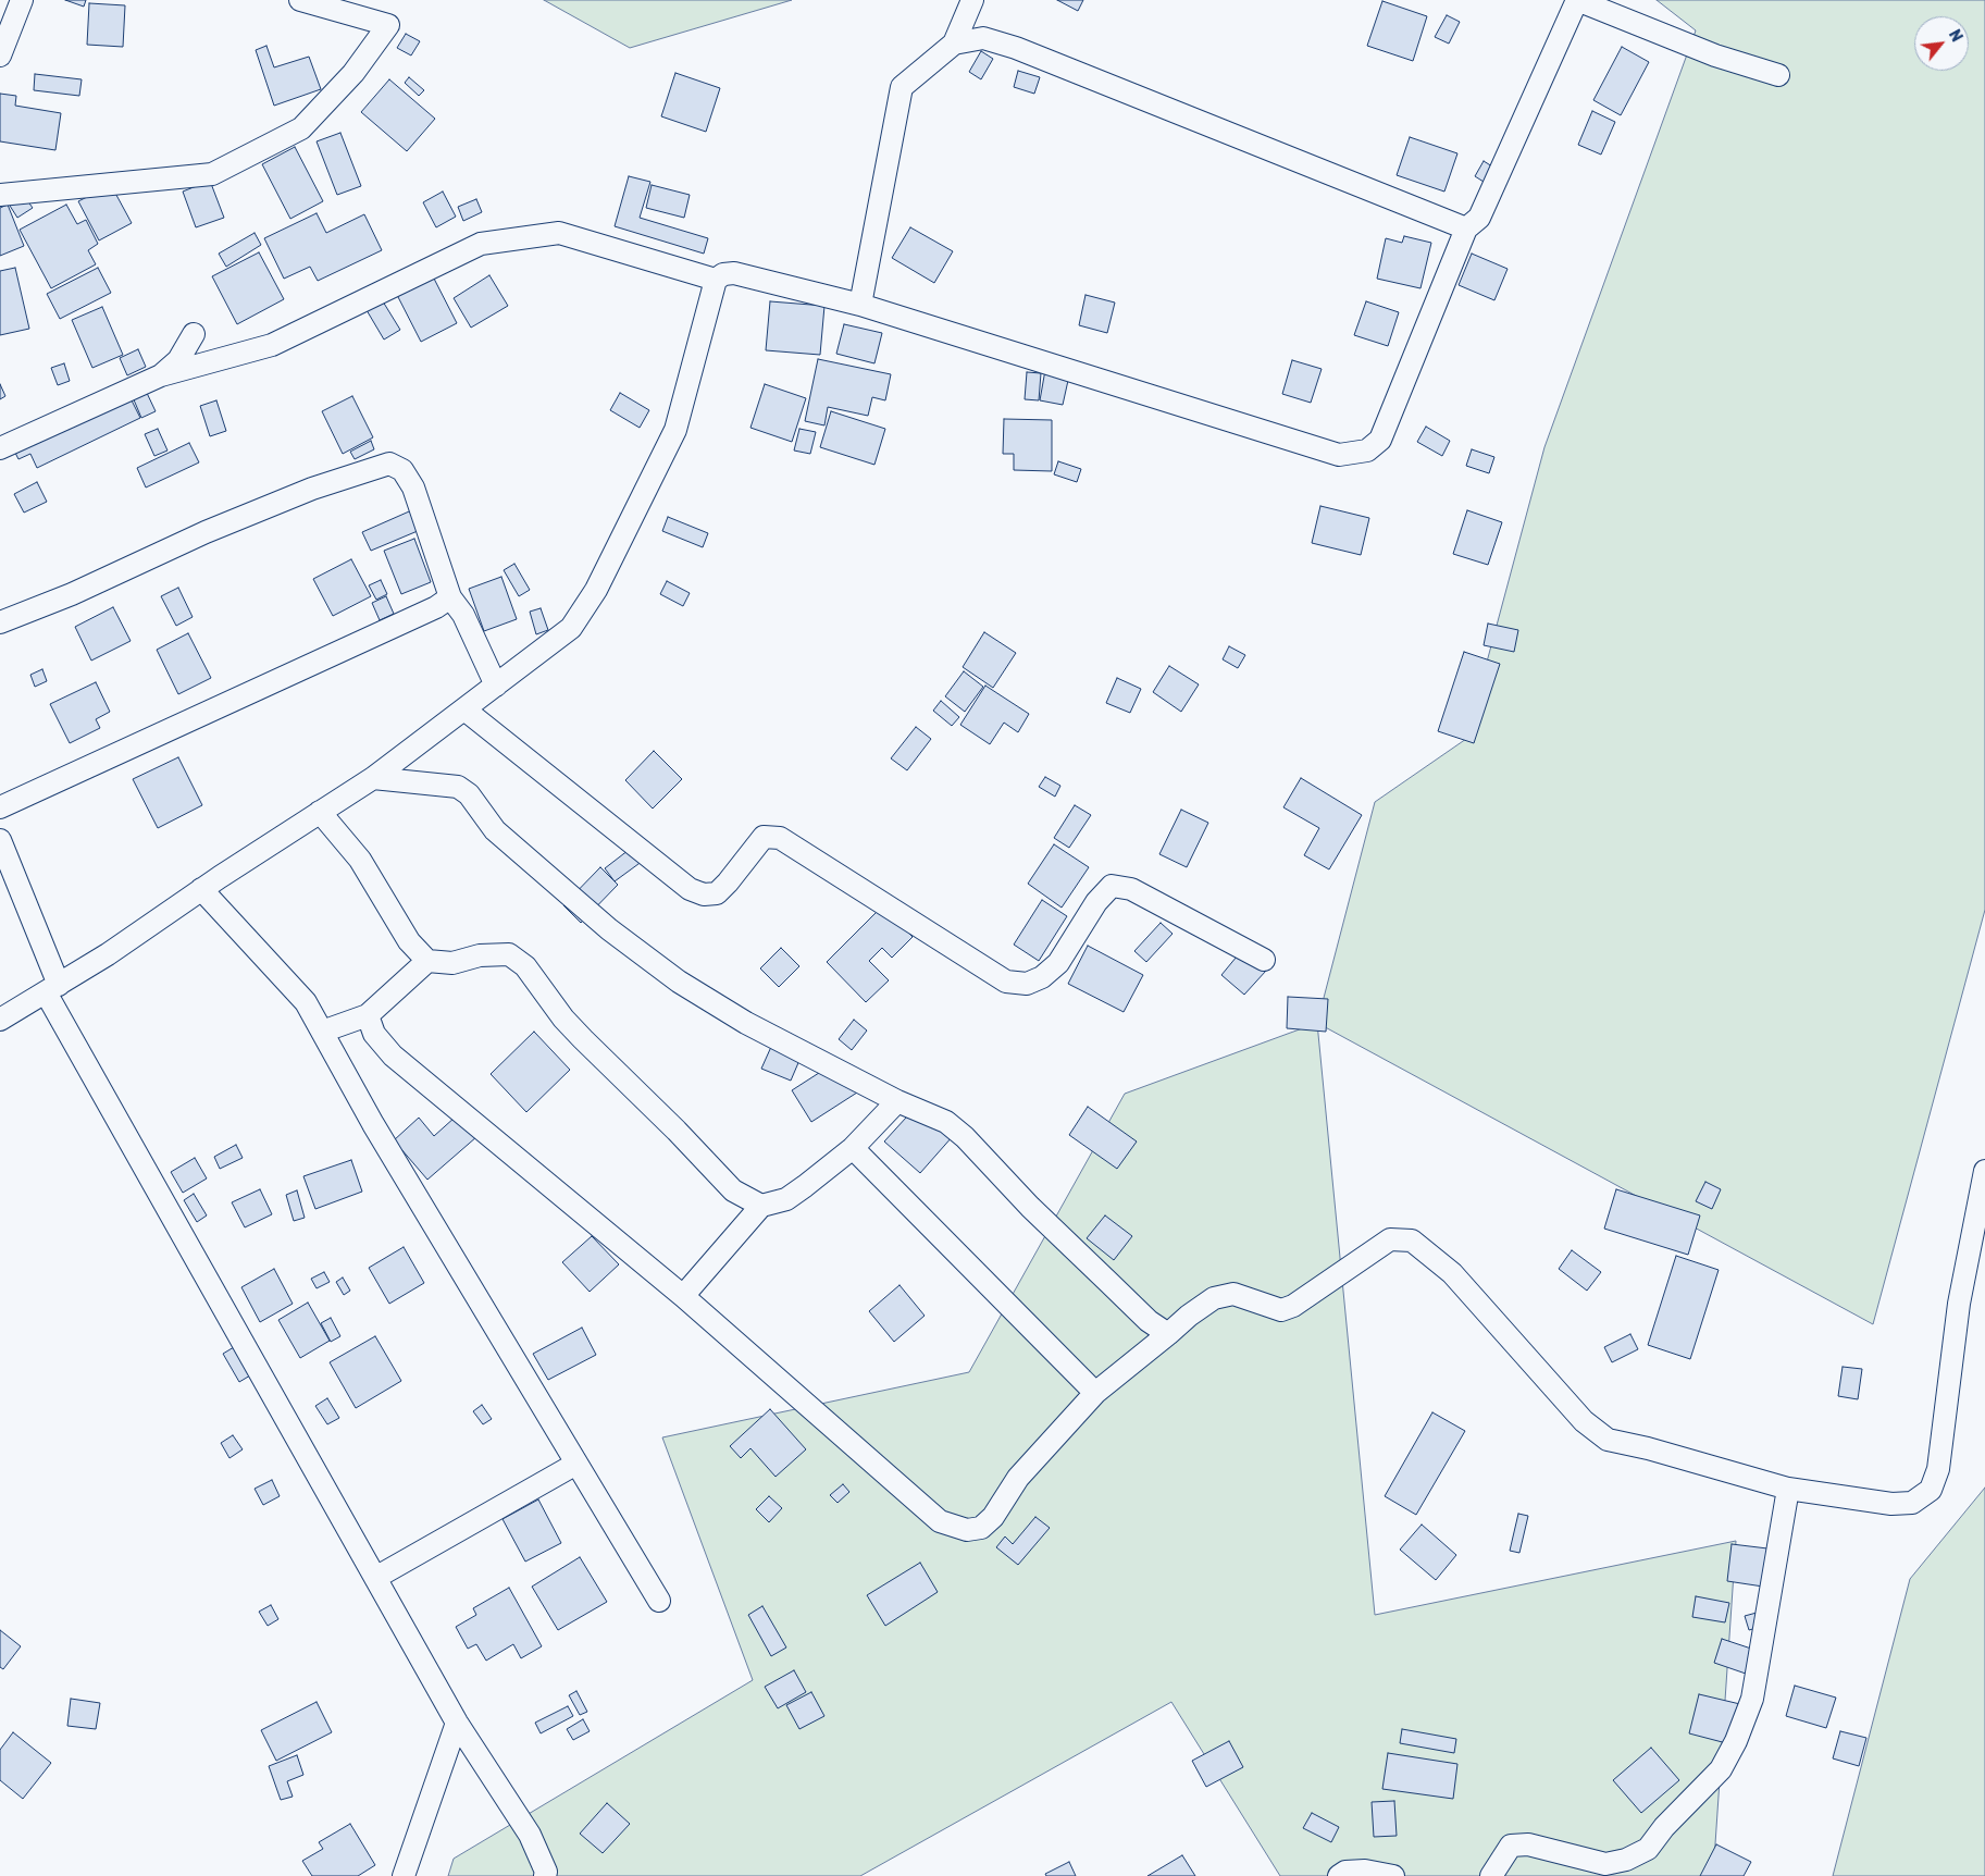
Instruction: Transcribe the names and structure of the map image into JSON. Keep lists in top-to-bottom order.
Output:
{
  "north": "top right"
}
